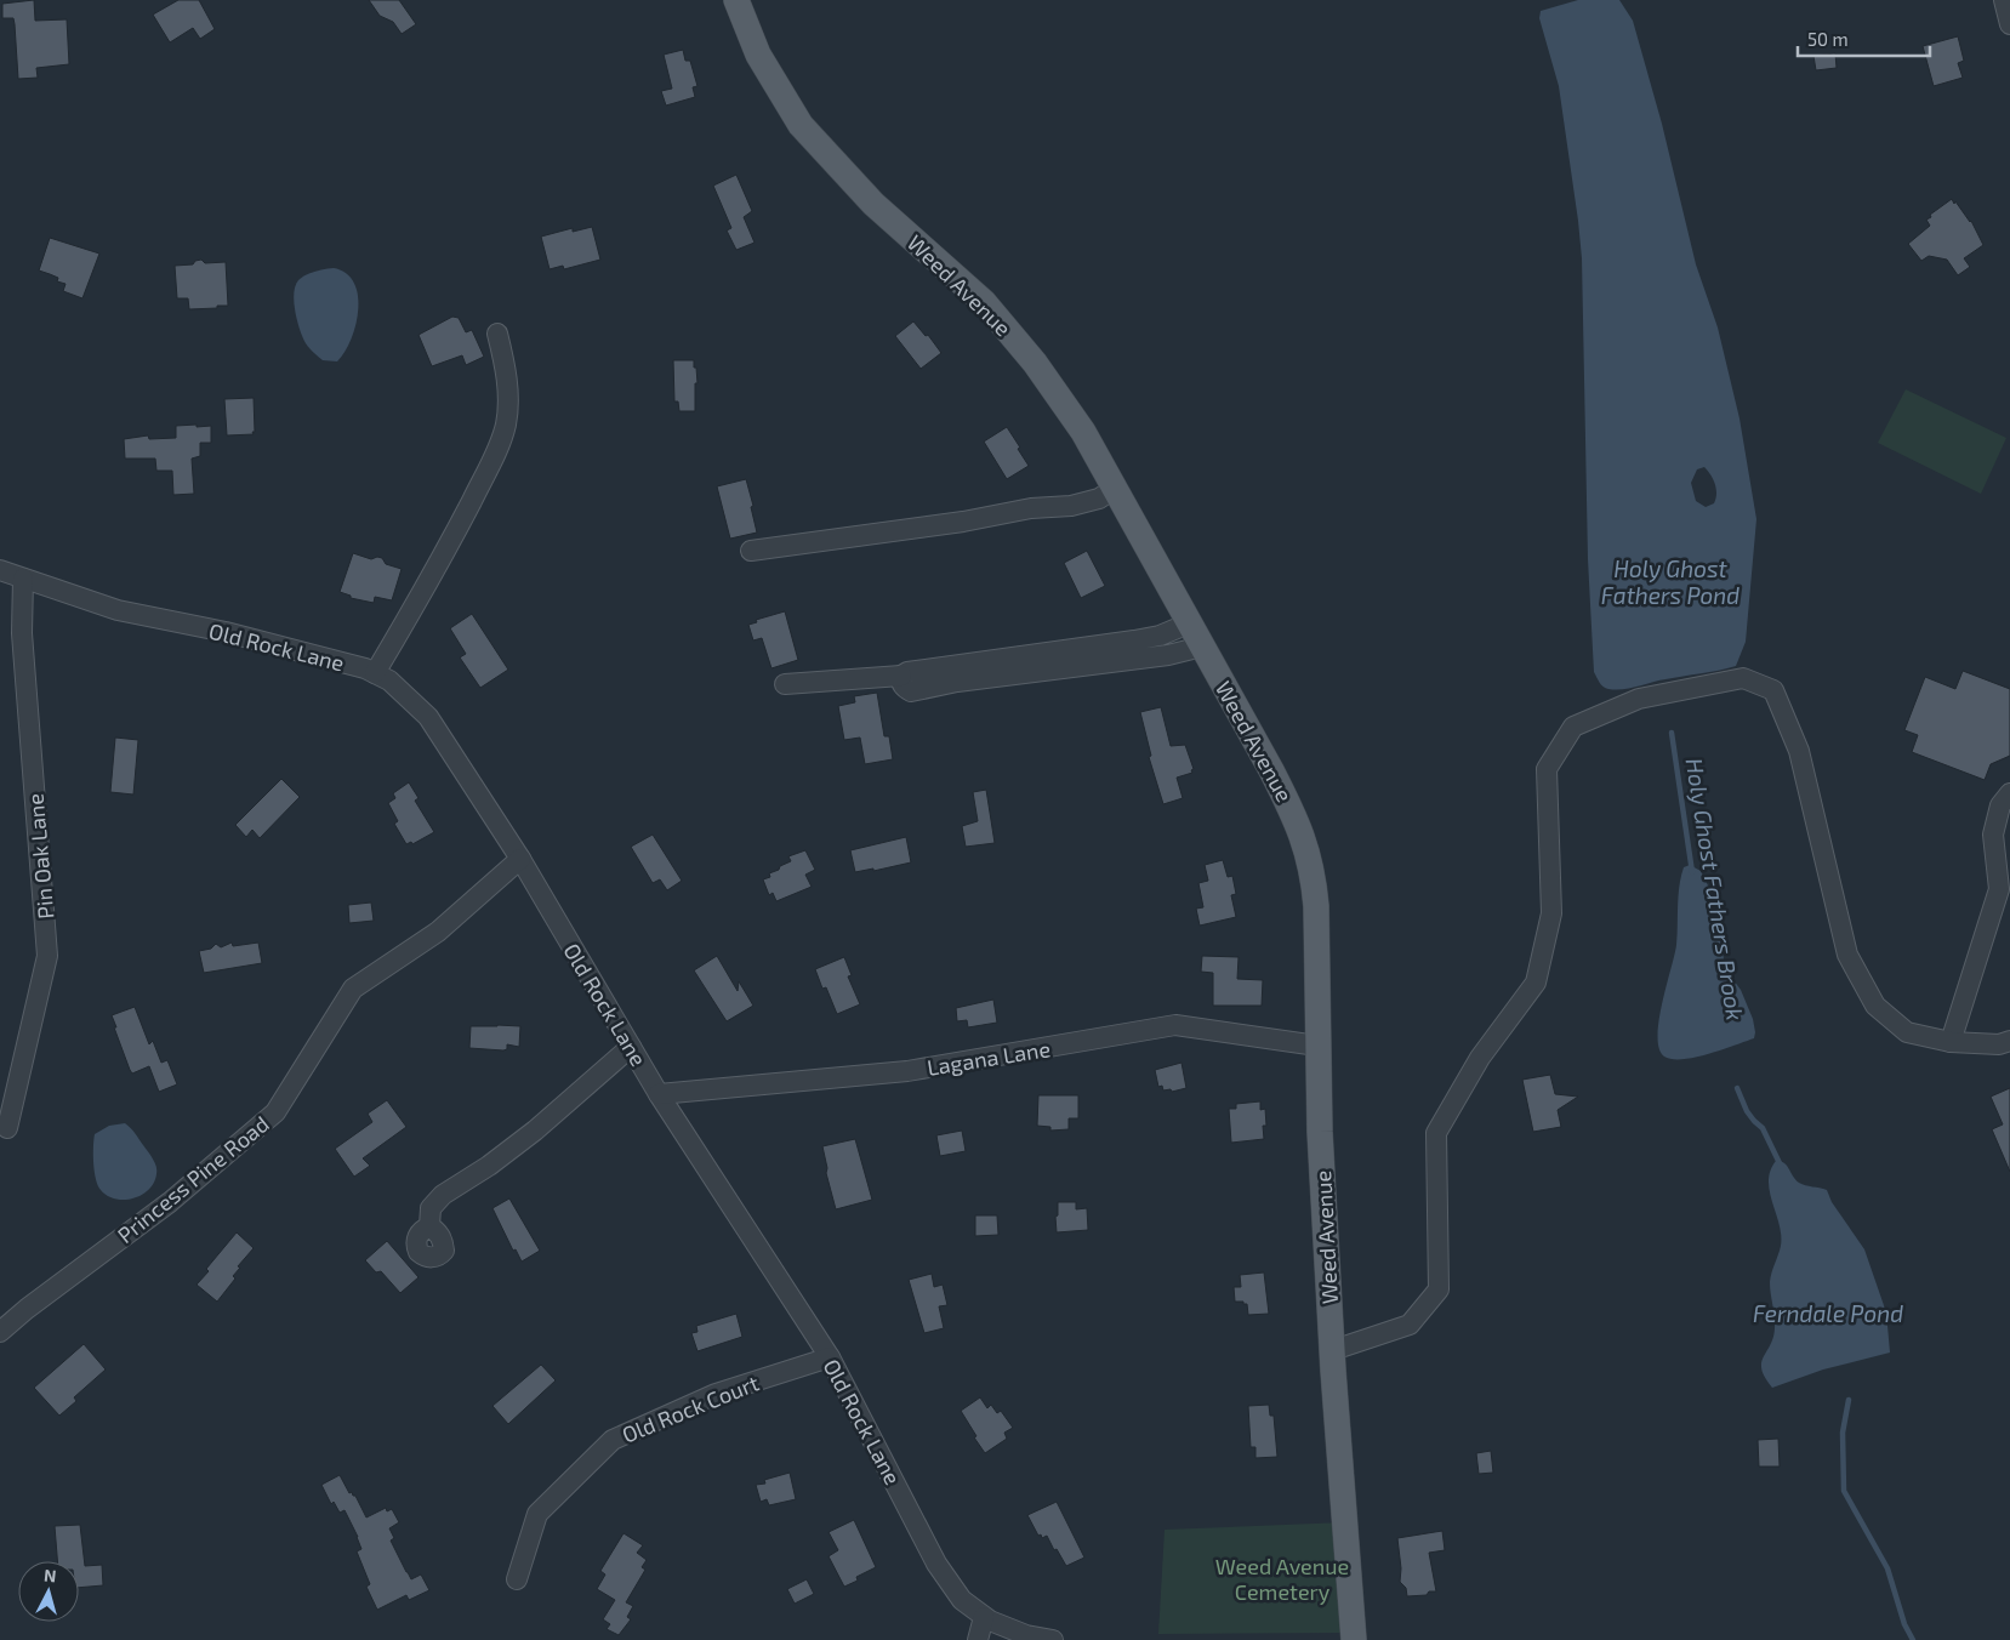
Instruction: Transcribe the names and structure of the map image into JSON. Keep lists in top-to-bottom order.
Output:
{
  "streets": {
    "main road": ["Weed Avenue"],
    "street": [
      "Old Rock Lane",
      "Pin Oak Lane",
      "Lagana Lane",
      "Princess Pine Road",
      "Old Rock Court"
    ]
  },
  "crossings": [
    ["Weed Avenue", "Lagana Lane"],
    ["Old Rock Lane", "Pin Oak Lane"],
    ["Old Rock Lane", "Lagana Lane"],
    ["Old Rock Lane", "Princess Pine Road"],
    ["Old Rock Lane", "Old Rock Court"]
  ],
  "water": ["Holy Ghost Fathers Pond", "Holy Ghost Fathers Brook", "Ferndale Pond"],
  "parks": ["Weed Avenue Cemetery"],
  "scale_bar": "50 m",
  "north": "top"
}
